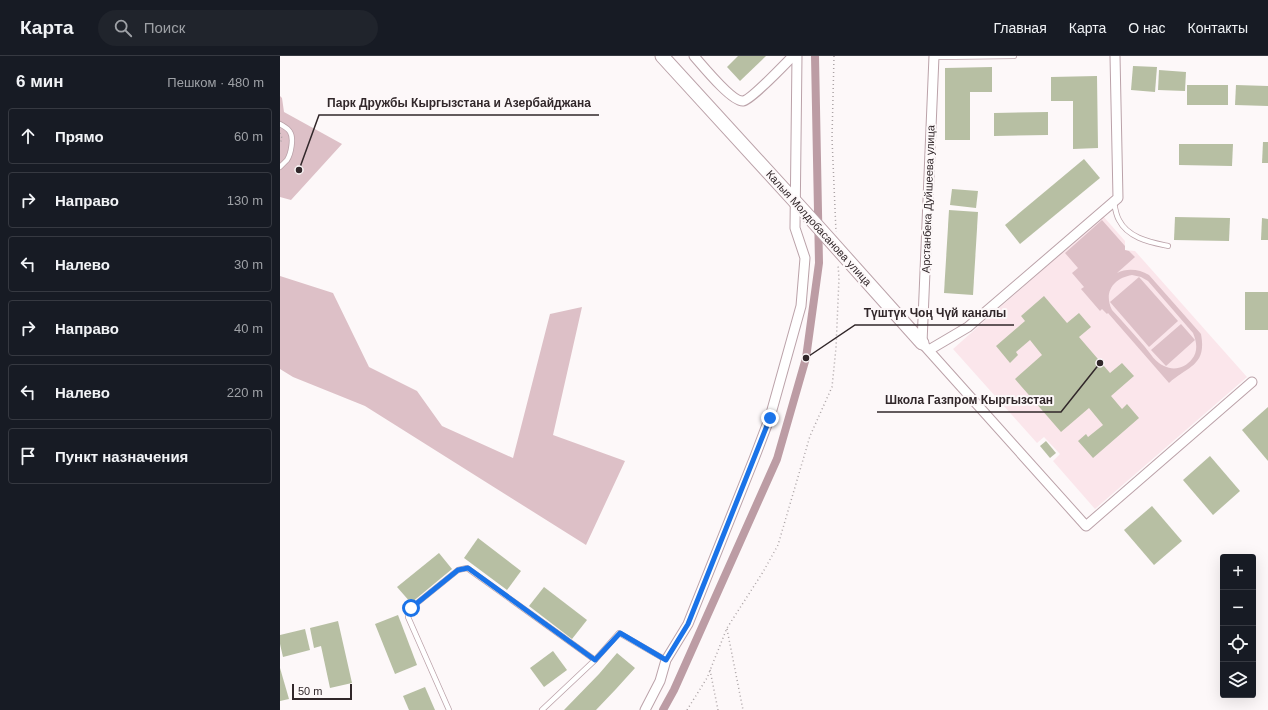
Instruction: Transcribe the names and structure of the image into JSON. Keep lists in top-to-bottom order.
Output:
{
  "streets": {
    "street": ["Арстанбека Дуйшеева улица", "Калыя Молдобасанова улица"]
  },
  "crossings": [
    ["Арстанбека Дуйшеева улица", "Калыя Молдобасанова улица"]
  ],
  "places": ["Парк Дружбы Кыргызстана и Азербайджана", "Түштүк Чоң Чүй каналы", "Школа Газпром Кыргызстан"],
  "scale_bar": "50 m",
  "page": {
    "header": "Карта",
    "search": "Поиск",
    "nav": [
      "Главная",
      "Карта",
      "О нас",
      "Контакты"
    ],
    "heading": ["6 мин", "Пешком · 480 m"],
    "list": [
      ["Прямо", "60 m"],
      ["Направо", "130 m"],
      ["Налево", "30 m"],
      ["Направо", "40 m"],
      ["Налево", "220 m"],
      "Пункт назначения"
    ],
    "map_buttons": ["+", "−"],
    "scale": "50 m"
  }
}
